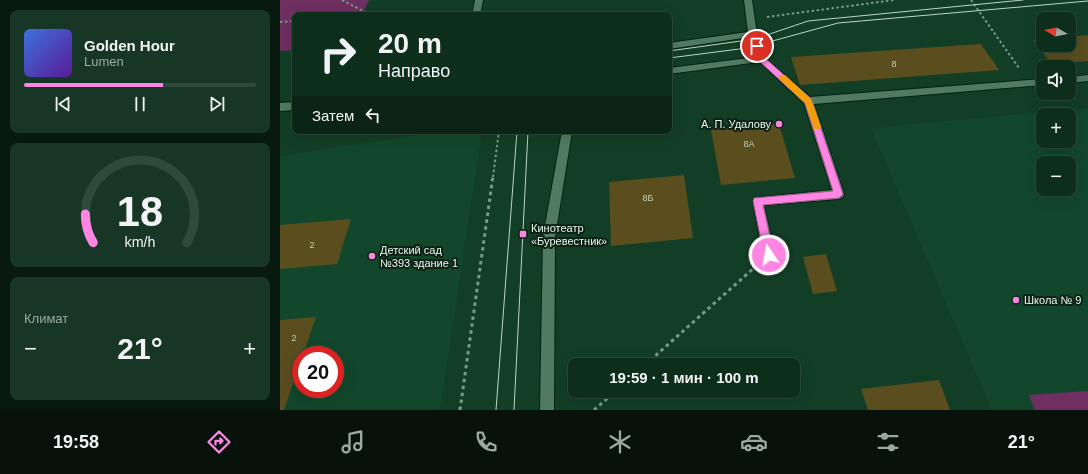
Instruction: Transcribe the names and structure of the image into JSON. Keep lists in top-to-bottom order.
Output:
{
  "places": {
    "other": ["А. П. Удалову", "Детский сад №393 здание 1", "Школа № 9"],
    "transit": ["Кинотеатр «Буревестник»"]
  },
  "house_numbers": [
    "8",
    "8А",
    "8Б",
    "2",
    "2"
  ],
  "north": "left",
  "page": {
    "map_buttons": ["+", "−"],
    "turn": ["20 m", "Направо"],
    "song": ["Golden Hour", "Lumen"],
    "then": "Затем",
    "tile": "Климат",
    "heat": ["−", "21°", "+"],
    "limit": "20",
    "trip": "19:59 · 1 мин · 100 m",
    "tabs": ["19:58", "21°"],
    "gauge": ["18", "km/h"]
  }
}
